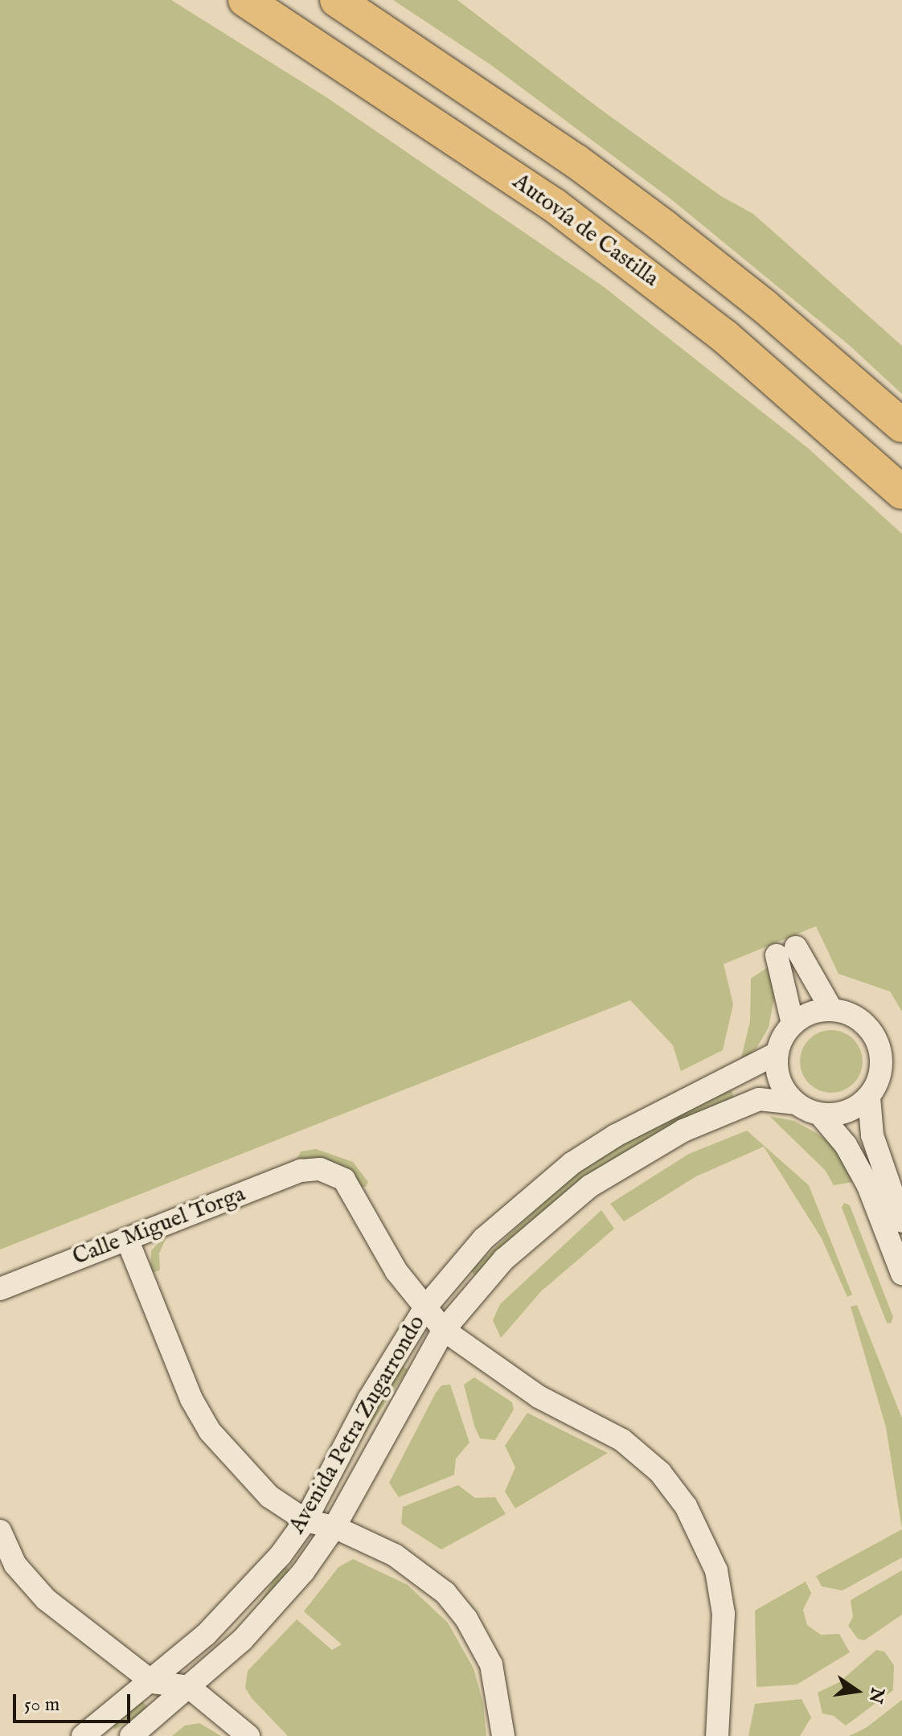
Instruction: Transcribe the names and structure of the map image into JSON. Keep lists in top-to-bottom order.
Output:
{
  "streets": {
    "highway": ["Autovía de Castilla"],
    "street": ["Calle Miguel Torga", "Avenida Petra Zugarrondo"]
  },
  "crossings": [
    ["Calle Miguel Torga", "Avenida Petra Zugarrondo"]
  ],
  "scale_bar": "50 m",
  "north": "right"
}
